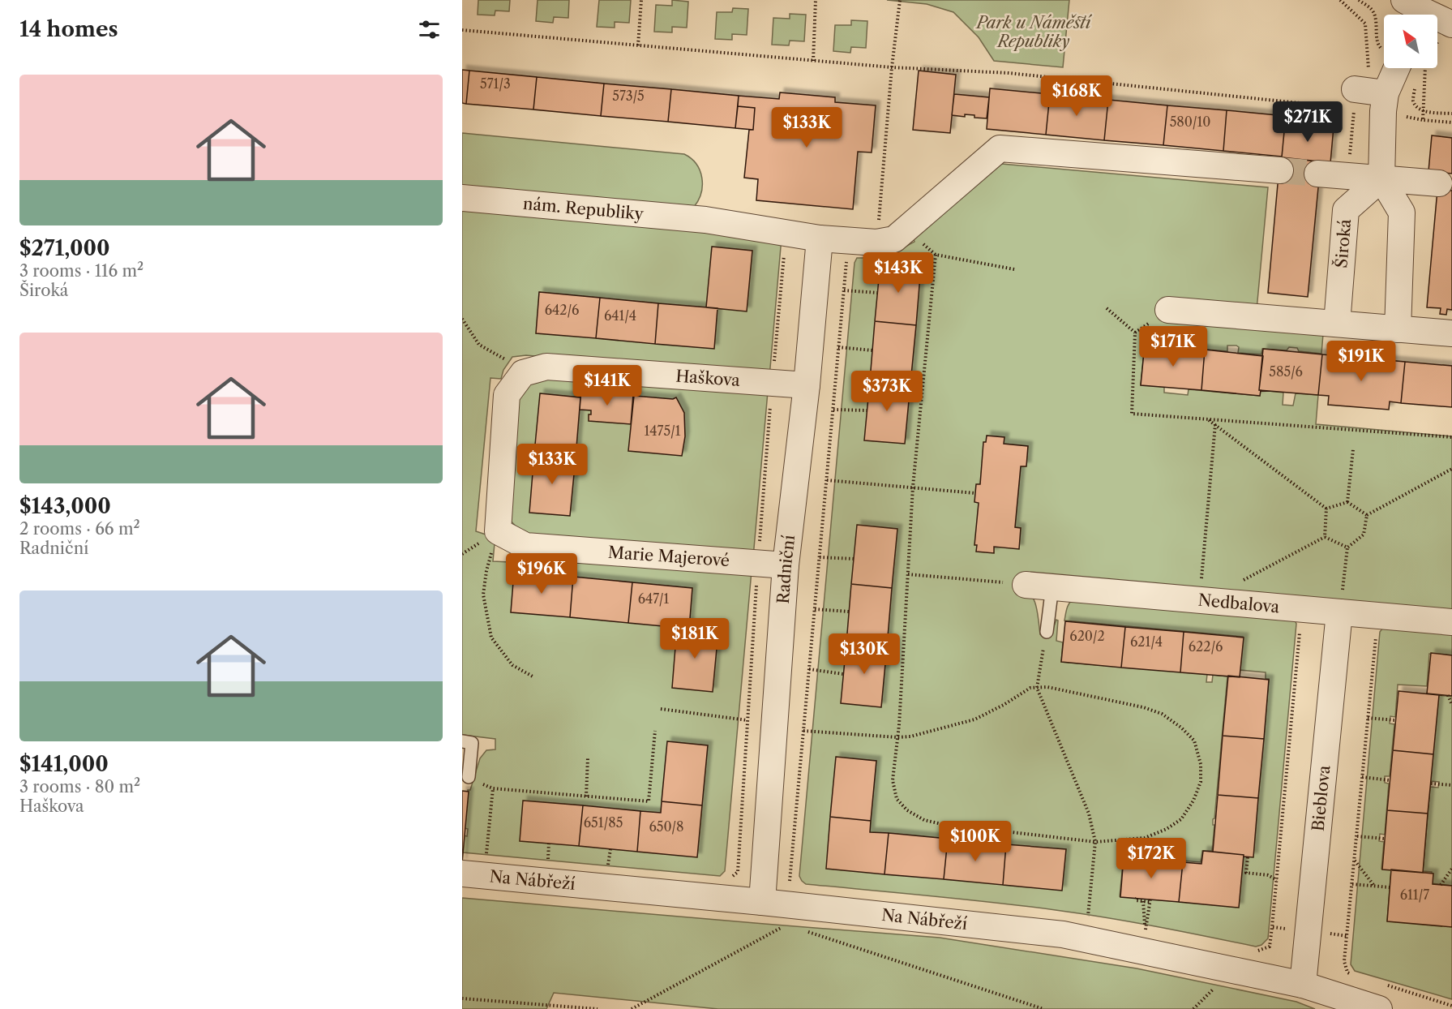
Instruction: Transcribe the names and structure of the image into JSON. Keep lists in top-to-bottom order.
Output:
{
  "streets": {
    "street": [
      "nám. Republiky",
      "Široká",
      "Haškova",
      "Marie Majerové",
      "Radniční",
      "Nedbalova",
      "Bieblova",
      "Na Nábřeží"
    ]
  },
  "crossings": [
    ["nám. Republiky", "Radniční"],
    ["Haškova", "Radniční"],
    ["Marie Majerové", "Radniční"],
    ["Radniční", "Na Nábřeží"],
    ["Nedbalova", "Bieblova"],
    ["Bieblova", "Na Nábřeží"]
  ],
  "parks": ["Park u Náměstí Republiky"],
  "house_numbers": [
    "571/3",
    "573/5",
    "580/10",
    "642/6",
    "641/4",
    "585/6",
    "1475/1",
    "647/1",
    "620/2",
    "621/4",
    "622/6",
    "651/85",
    "650/8",
    "611/7"
  ],
  "north": "top left",
  "page": {
    "heading": "14 homes",
    "list": [
      {
        "name": "$271,000",
        "note": "3 rooms · 116 m² · Široká"
      },
      {
        "name": "$143,000",
        "note": "2 rooms · 66 m² · Radniční"
      },
      {
        "name": "$141,000",
        "note": "3 rooms · 80 m² · Haškova"
      }
    ],
    "price": [
      "$168K",
      "$271K",
      "$133K",
      "$143K",
      "$171K",
      "$191K",
      "$141K",
      "$373K",
      "$133K",
      "$196K",
      "$181K",
      "$130K",
      "$100K",
      "$172K"
    ]
  }
}
